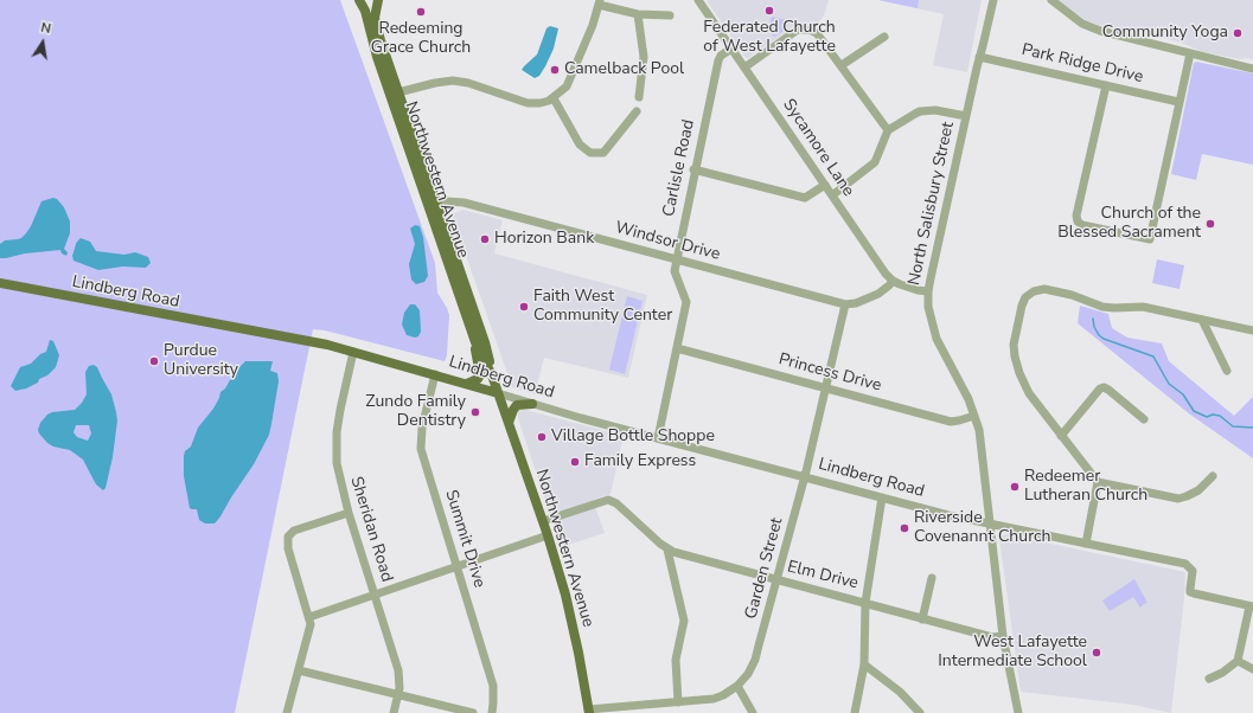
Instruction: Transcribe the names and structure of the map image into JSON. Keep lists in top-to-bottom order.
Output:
{
  "streets": {
    "main road": ["Northwestern Avenue", "Lindberg Road"],
    "street": [
      "Park Ridge Drive",
      "Sycamore Lane",
      "Carlisle Road",
      "North Salisbury Street",
      "Windsor Drive",
      "Princess Drive",
      "Sheridan Road",
      "Summit Drive",
      "Garden Street",
      "Elm Drive"
    ]
  },
  "crossings": [
    ["Park Ridge Drive", "North Salisbury Street"],
    ["Sycamore Lane", "Carlisle Road"],
    ["Carlisle Road", "Windsor Drive"],
    ["Carlisle Road", "Lindberg Road"],
    ["Carlisle Road", "Princess Drive"],
    ["Northwestern Avenue", "Windsor Drive"],
    ["Northwestern Avenue", "Lindberg Road"],
    ["Northwestern Avenue", "Garden Street"],
    ["Northwestern Avenue", "Elm Drive"],
    ["North Salisbury Street", "Lindberg Road"],
    ["North Salisbury Street", "Princess Drive"],
    ["North Salisbury Street", "Elm Drive"],
    ["Windsor Drive", "Garden Street"],
    ["Lindberg Road", "Sheridan Road"],
    ["Lindberg Road", "Summit Drive"],
    ["Lindberg Road", "Garden Street"],
    ["Princess Drive", "Garden Street"],
    ["Garden Street", "Elm Drive"]
  ],
  "places": [
    "Federated Church of West Lafayette",
    "Redeeming Grace Church",
    "Community Yoga",
    "Camelback Pool",
    "Church of the Blessed Sacrament",
    "Horizon Bank",
    "Faith West Community Center",
    "Purdue University",
    "Zundo Family Dentistry",
    "Village Bottle Shoppe",
    "Family Express",
    "Redeemer Lutheran Church",
    "Riverside Covenannt Church",
    "West Lafayette Intermediate School"
  ],
  "north": "top"
}
